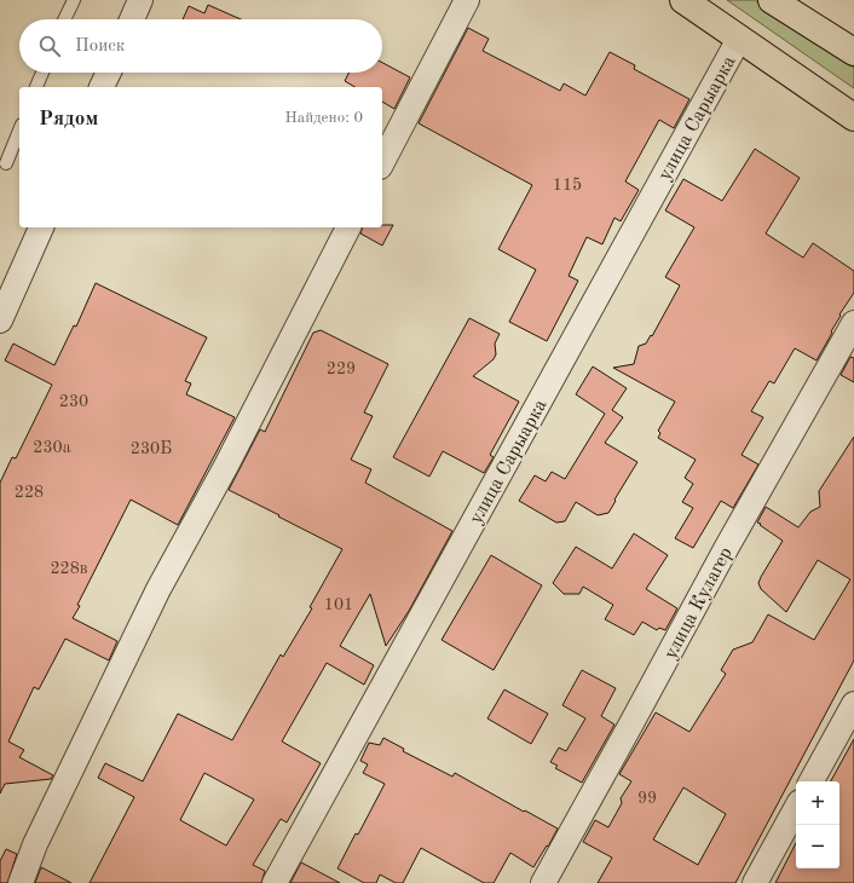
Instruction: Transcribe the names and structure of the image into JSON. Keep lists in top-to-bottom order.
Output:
{
  "streets": {
    "street": ["улица Сарыарка", "улица Кулагер"]
  },
  "house_numbers": [
    "115",
    "229",
    "230",
    "230а",
    "230Б",
    "228",
    "228в",
    "101",
    "99"
  ],
  "page": {
    "search": "Поиск",
    "heading": ["Рядом", "Найдено: 0"],
    "map_buttons": ["+", "−"]
  }
}
